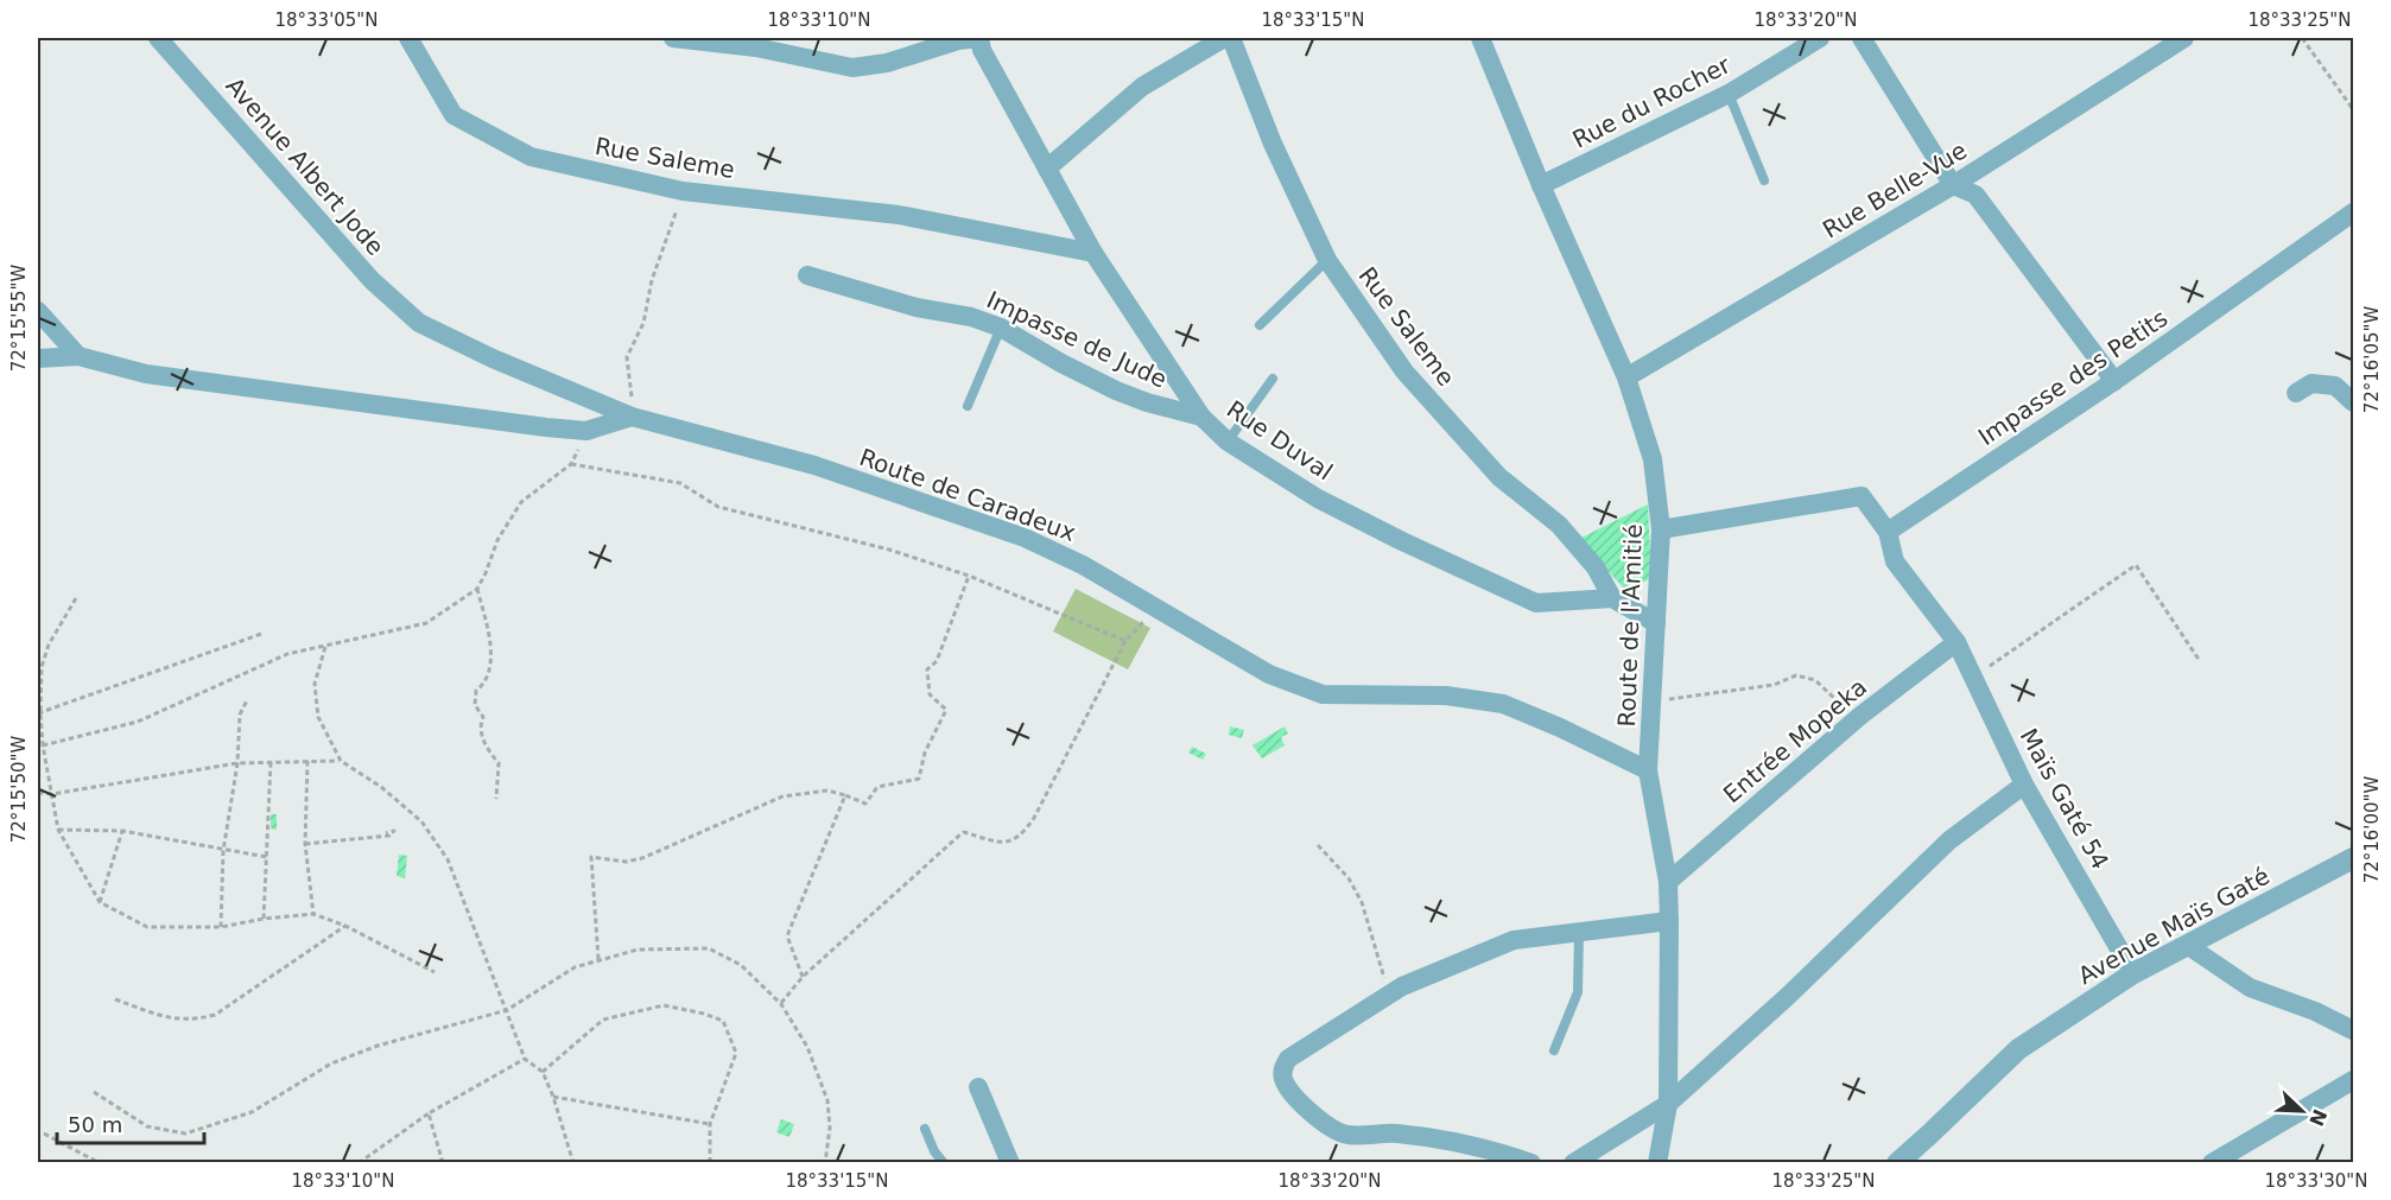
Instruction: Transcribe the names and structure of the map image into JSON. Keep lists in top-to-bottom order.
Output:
{
  "streets": {
    "street": [
      "Rue du Rocher",
      "Rue Saleme",
      "Avenue Albert Jode",
      "Rue Belle-Vue",
      "Impasse de Jude",
      "Impasse des Petits",
      "Rue Duval",
      "Route de Caradeux",
      "Route de l'Amitié",
      "Entrée Mopeka",
      "Maïs Gaté 54",
      "Avenue Maïs Gaté"
    ]
  },
  "crossings": [
    ["Rue du Rocher", "Route de l'Amitié"],
    ["Rue Saleme", "Rue Duval"],
    ["Avenue Albert Jode", "Route de Caradeux"],
    ["Rue Belle-Vue", "Route de l'Amitié"],
    ["Impasse de Jude", "Rue Duval"],
    ["Impasse des Petits", "Maïs Gaté 54"],
    ["Route de Caradeux", "Route de l'Amitié"],
    ["Route de l'Amitié", "Entrée Mopeka"],
    ["Route de l'Amitié", "Maïs Gaté 54"],
    ["Entrée Mopeka", "Maïs Gaté 54"],
    ["Maïs Gaté 54", "Avenue Maïs Gaté"]
  ],
  "scale_bar": "50 m",
  "north": "bottom right",
  "coordinates": [
    "18°33'05\"N",
    "18°33'10\"N",
    "18°33'15\"N",
    "18°33'20\"N",
    "18°33'25\"N",
    "72°15'55\"W",
    "72°16'05\"W",
    "72°15'50\"W",
    "72°16'00\"W",
    "18°33'30\"N"
  ]
}
